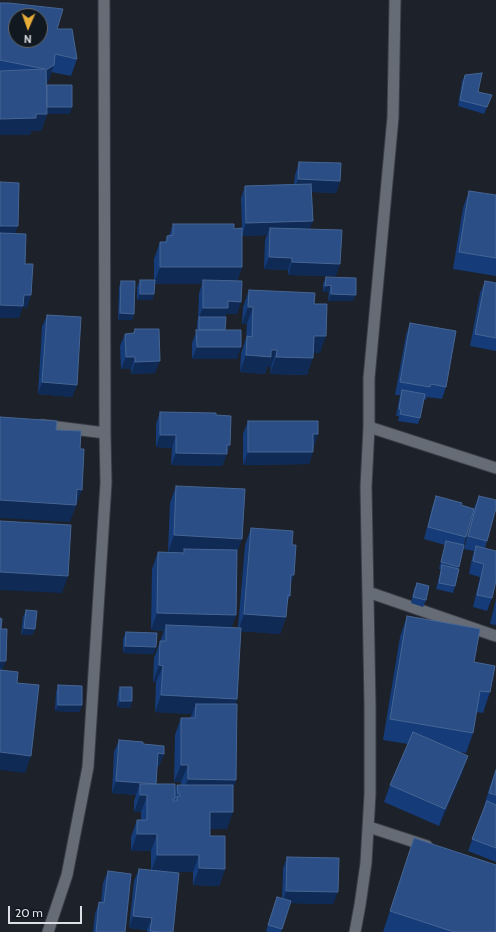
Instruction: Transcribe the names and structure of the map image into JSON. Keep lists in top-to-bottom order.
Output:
{
  "scale_bar": "20 m",
  "north": "bottom"
}
